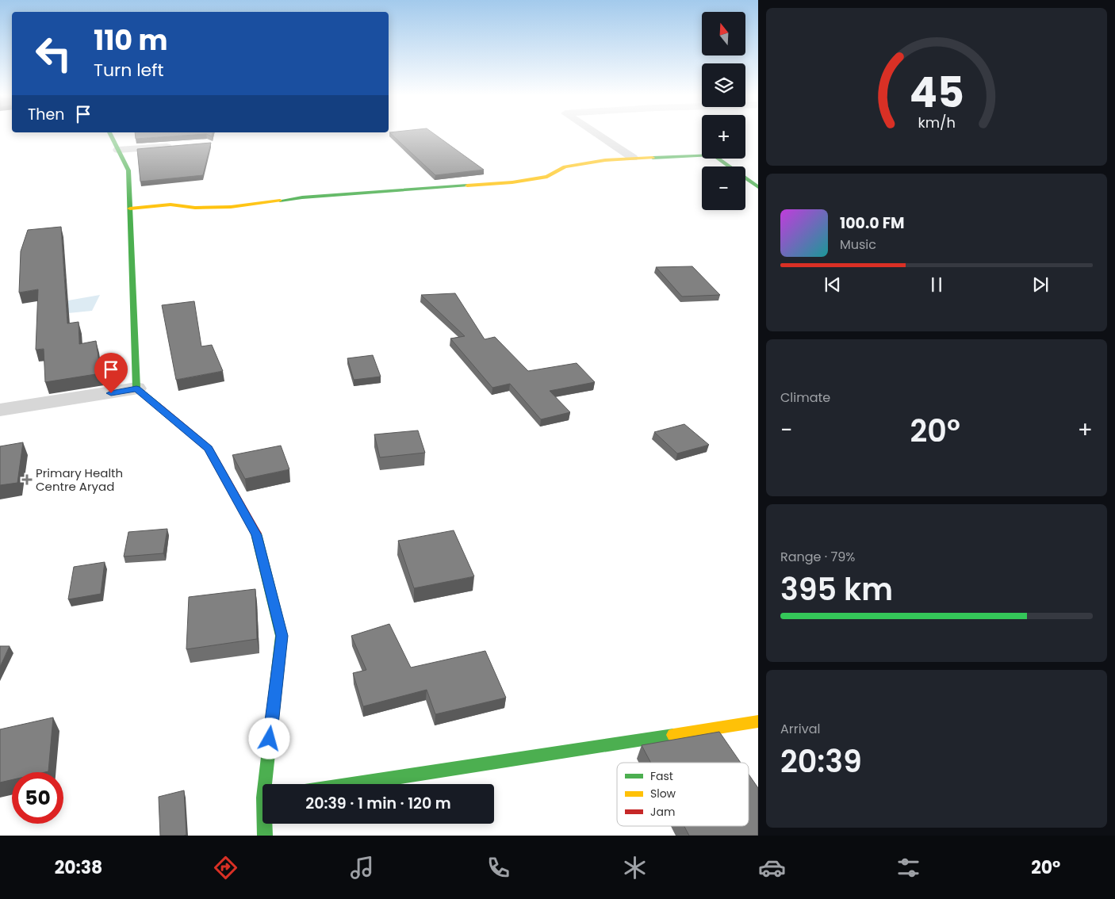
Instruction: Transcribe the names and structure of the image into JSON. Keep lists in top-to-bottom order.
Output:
{
  "places": {
    "health": ["Primary Health Centre Aryad"]
  },
  "legend": ["Fast", "Slow", "Jam"],
  "north": "top",
  "page": {
    "map_buttons": ["+", "−"],
    "turn": ["110 m", "Turn left"],
    "then": "Then",
    "song": ["100.0 FM", "Music"],
    "tile": [
      "Climate",
      ["Range · 79%", "395 km"],
      ["Arrival", "20:39"]
    ],
    "heat": ["−", "20°", "+"],
    "limit": "50",
    "trip": "20:39 · 1 min · 120 m",
    "tabs": ["20:38", "20°"],
    "gauge": ["45", "km/h"]
  }
}
